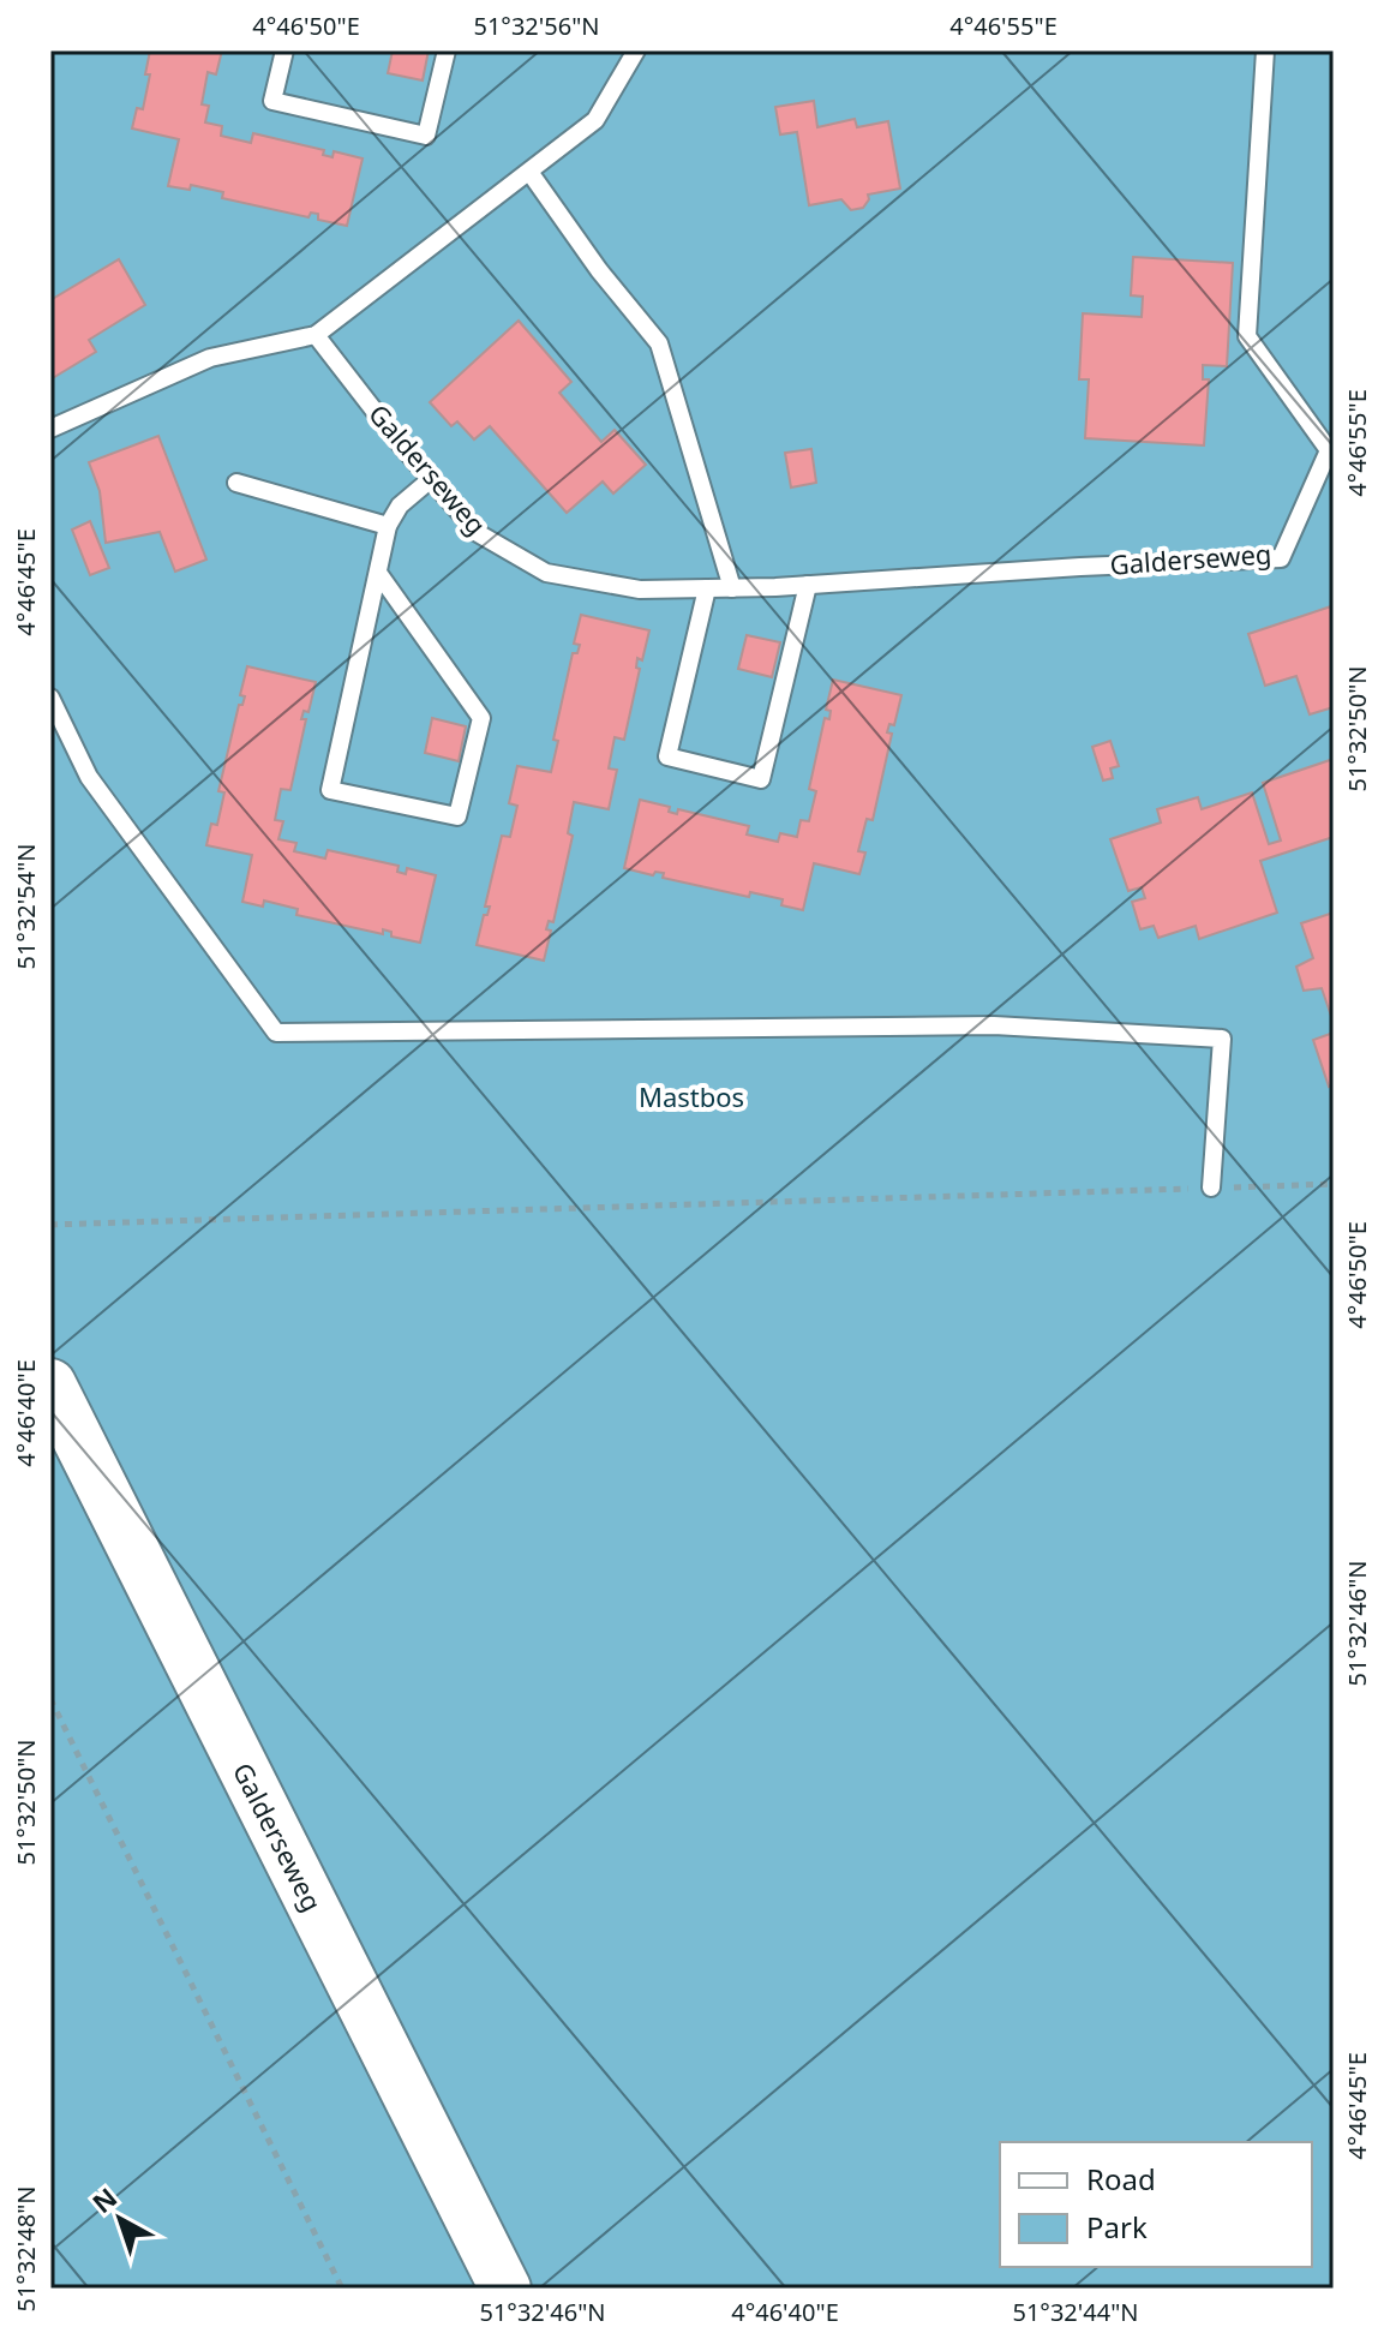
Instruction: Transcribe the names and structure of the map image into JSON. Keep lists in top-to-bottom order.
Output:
{
  "streets": {
    "street": ["Galderseweg"]
  },
  "parks": ["Mastbos"],
  "legend": ["Road", "Park"],
  "north": "top left",
  "coordinates": [
    "4°46'50\"E",
    "51°32'56\"N",
    "4°46'55\"E",
    "4°46'45\"E",
    "51°32'50\"N",
    "51°32'54\"N",
    "4°46'40\"E",
    "51°32'46\"N",
    "51°32'48\"N",
    "51°32'44\"N"
  ]
}
